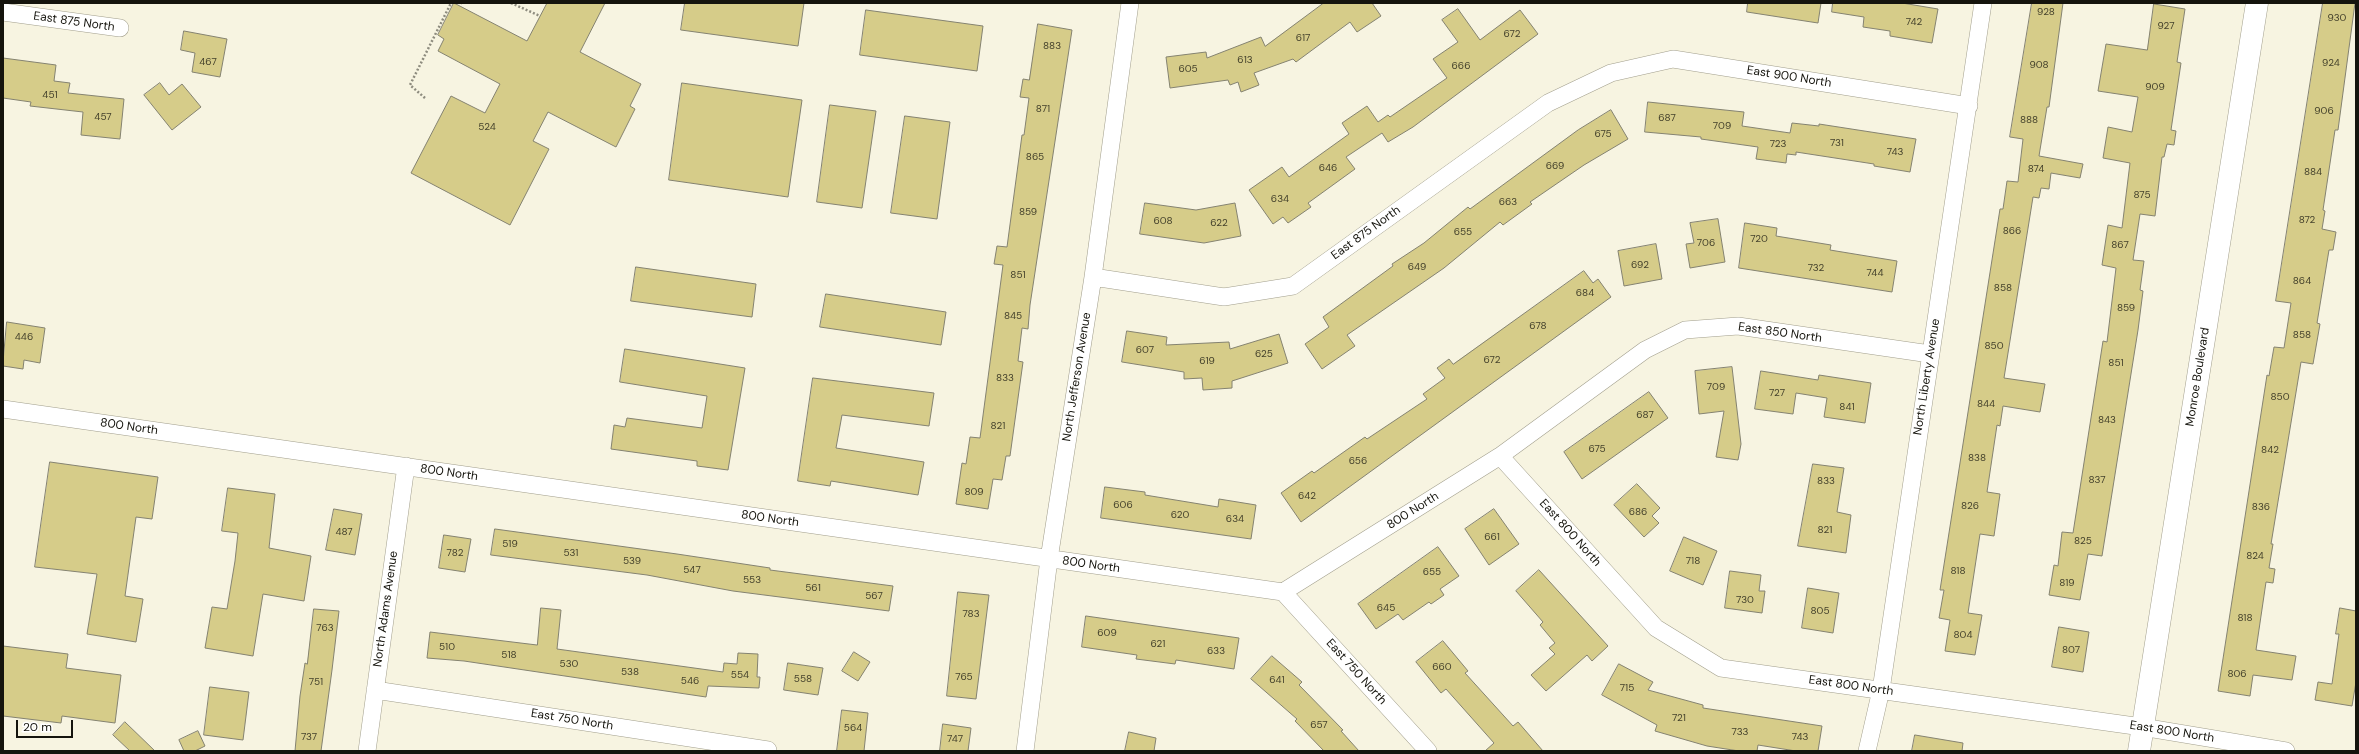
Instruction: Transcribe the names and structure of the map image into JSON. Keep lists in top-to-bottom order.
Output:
{
  "streets": {
    "street": [
      "East 875 North",
      "East 900 North",
      "East 850 North",
      "North Jefferson Avenue",
      "North Liberty Avenue",
      "Monroe Boulevard",
      "800 North",
      "East 800 North",
      "North Adams Avenue",
      "East 750 North"
    ]
  },
  "crossings": [
    ["East 875 North", "East 900 North"],
    ["East 875 North", "North Jefferson Avenue"],
    ["East 900 North", "North Liberty Avenue"],
    ["East 850 North", "North Liberty Avenue"],
    ["East 850 North", "800 North"],
    ["East 850 North", "East 800 North"],
    ["North Jefferson Avenue", "800 North"],
    ["North Liberty Avenue", "East 800 North"],
    ["Monroe Boulevard", "East 800 North"],
    ["800 North", "East 800 North"],
    ["800 North", "North Adams Avenue"],
    ["800 North", "East 750 North"],
    ["North Adams Avenue", "East 750 North"]
  ],
  "house_numbers": [
    "928",
    "930",
    "742",
    "927",
    "672",
    "617",
    "883",
    "613",
    "467",
    "924",
    "908",
    "666",
    "605",
    "909",
    "451",
    "871",
    "906",
    "457",
    "687",
    "888",
    "709",
    "524",
    "675",
    "731",
    "723",
    "743",
    "865",
    "669",
    "646",
    "874",
    "884",
    "875",
    "634",
    "663",
    "859",
    "872",
    "608",
    "622",
    "866",
    "655",
    "720",
    "706",
    "867",
    "692",
    "649",
    "732",
    "744",
    "851",
    "864",
    "858",
    "684",
    "859",
    "845",
    "678",
    "858",
    "446",
    "850",
    "607",
    "625",
    "672",
    "619",
    "851",
    "833",
    "709",
    "727",
    "850",
    "844",
    "841",
    "687",
    "843",
    "821",
    "675",
    "842",
    "838",
    "656",
    "837",
    "833",
    "809",
    "642",
    "606",
    "826",
    "836",
    "686",
    "620",
    "634",
    "821",
    "487",
    "661",
    "825",
    "519",
    "782",
    "531",
    "824",
    "539",
    "718",
    "547",
    "818",
    "655",
    "553",
    "819",
    "561",
    "567",
    "730",
    "645",
    "805",
    "783",
    "818",
    "763",
    "609",
    "804",
    "621",
    "510",
    "807",
    "633",
    "518",
    "530",
    "660",
    "538",
    "806",
    "554",
    "765",
    "558",
    "641",
    "546",
    "751",
    "715",
    "721",
    "657",
    "564",
    "733",
    "737",
    "743",
    "747"
  ],
  "scale_bar": "20 m"
}
